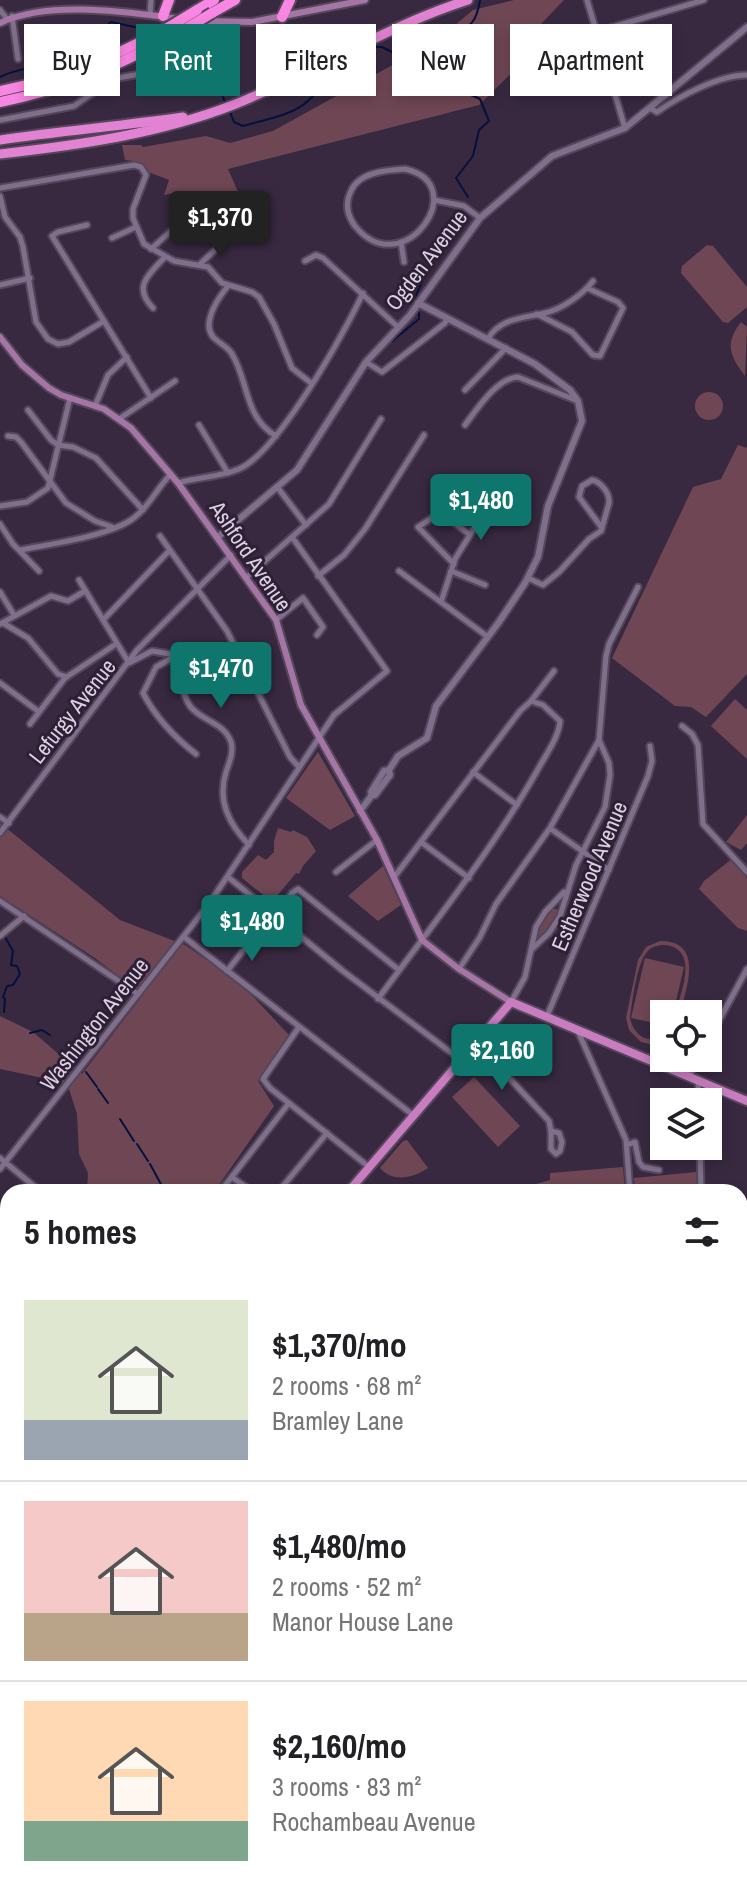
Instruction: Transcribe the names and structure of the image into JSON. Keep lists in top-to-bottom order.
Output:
{
  "streets": {
    "main road": ["Ashford Avenue"],
    "street": [
      "Ogden Avenue",
      "Lefurgy Avenue",
      "Estherwood Avenue",
      "Washington Avenue"
    ]
  },
  "crossings": [
    ["Ogden Avenue", "Ashford Avenue"],
    ["Ashford Avenue", "Lefurgy Avenue"],
    ["Ashford Avenue", "Washington Avenue"]
  ],
  "page": {
    "chip": [
      "Buy",
      "Rent",
      "Filters",
      "New",
      "Apartment"
    ],
    "price": [
      "$1,370",
      "$1,480",
      "$1,470",
      "$1,480",
      "$2,160"
    ],
    "heading": "5 homes",
    "list": [
      {
        "name": "$1,370/mo",
        "note": "2 rooms · 68 m² · Bramley Lane"
      },
      {
        "name": "$1,480/mo",
        "note": "2 rooms · 52 m² · Manor House Lane"
      },
      {
        "name": "$2,160/mo",
        "note": "3 rooms · 83 m² · Rochambeau Avenue"
      }
    ]
  }
}
